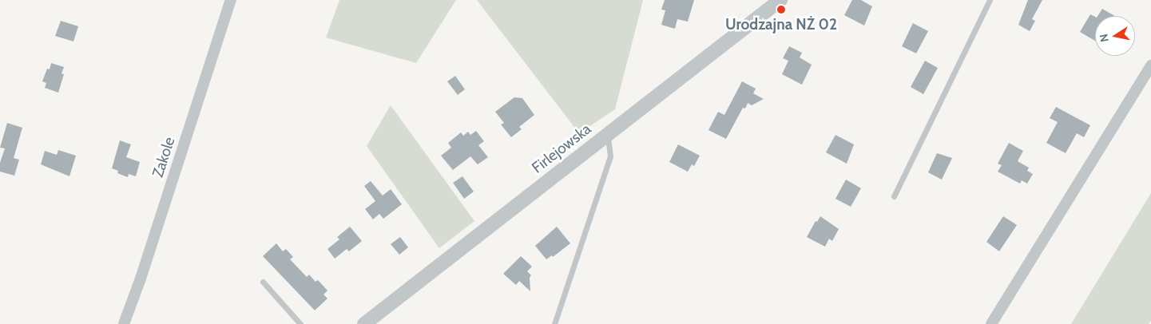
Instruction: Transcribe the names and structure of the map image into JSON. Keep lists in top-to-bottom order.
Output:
{
  "streets": {
    "street": ["Firlejowska", "Zakole"]
  },
  "places": ["Urodzajna NŻ 02"],
  "north": "left"
}
